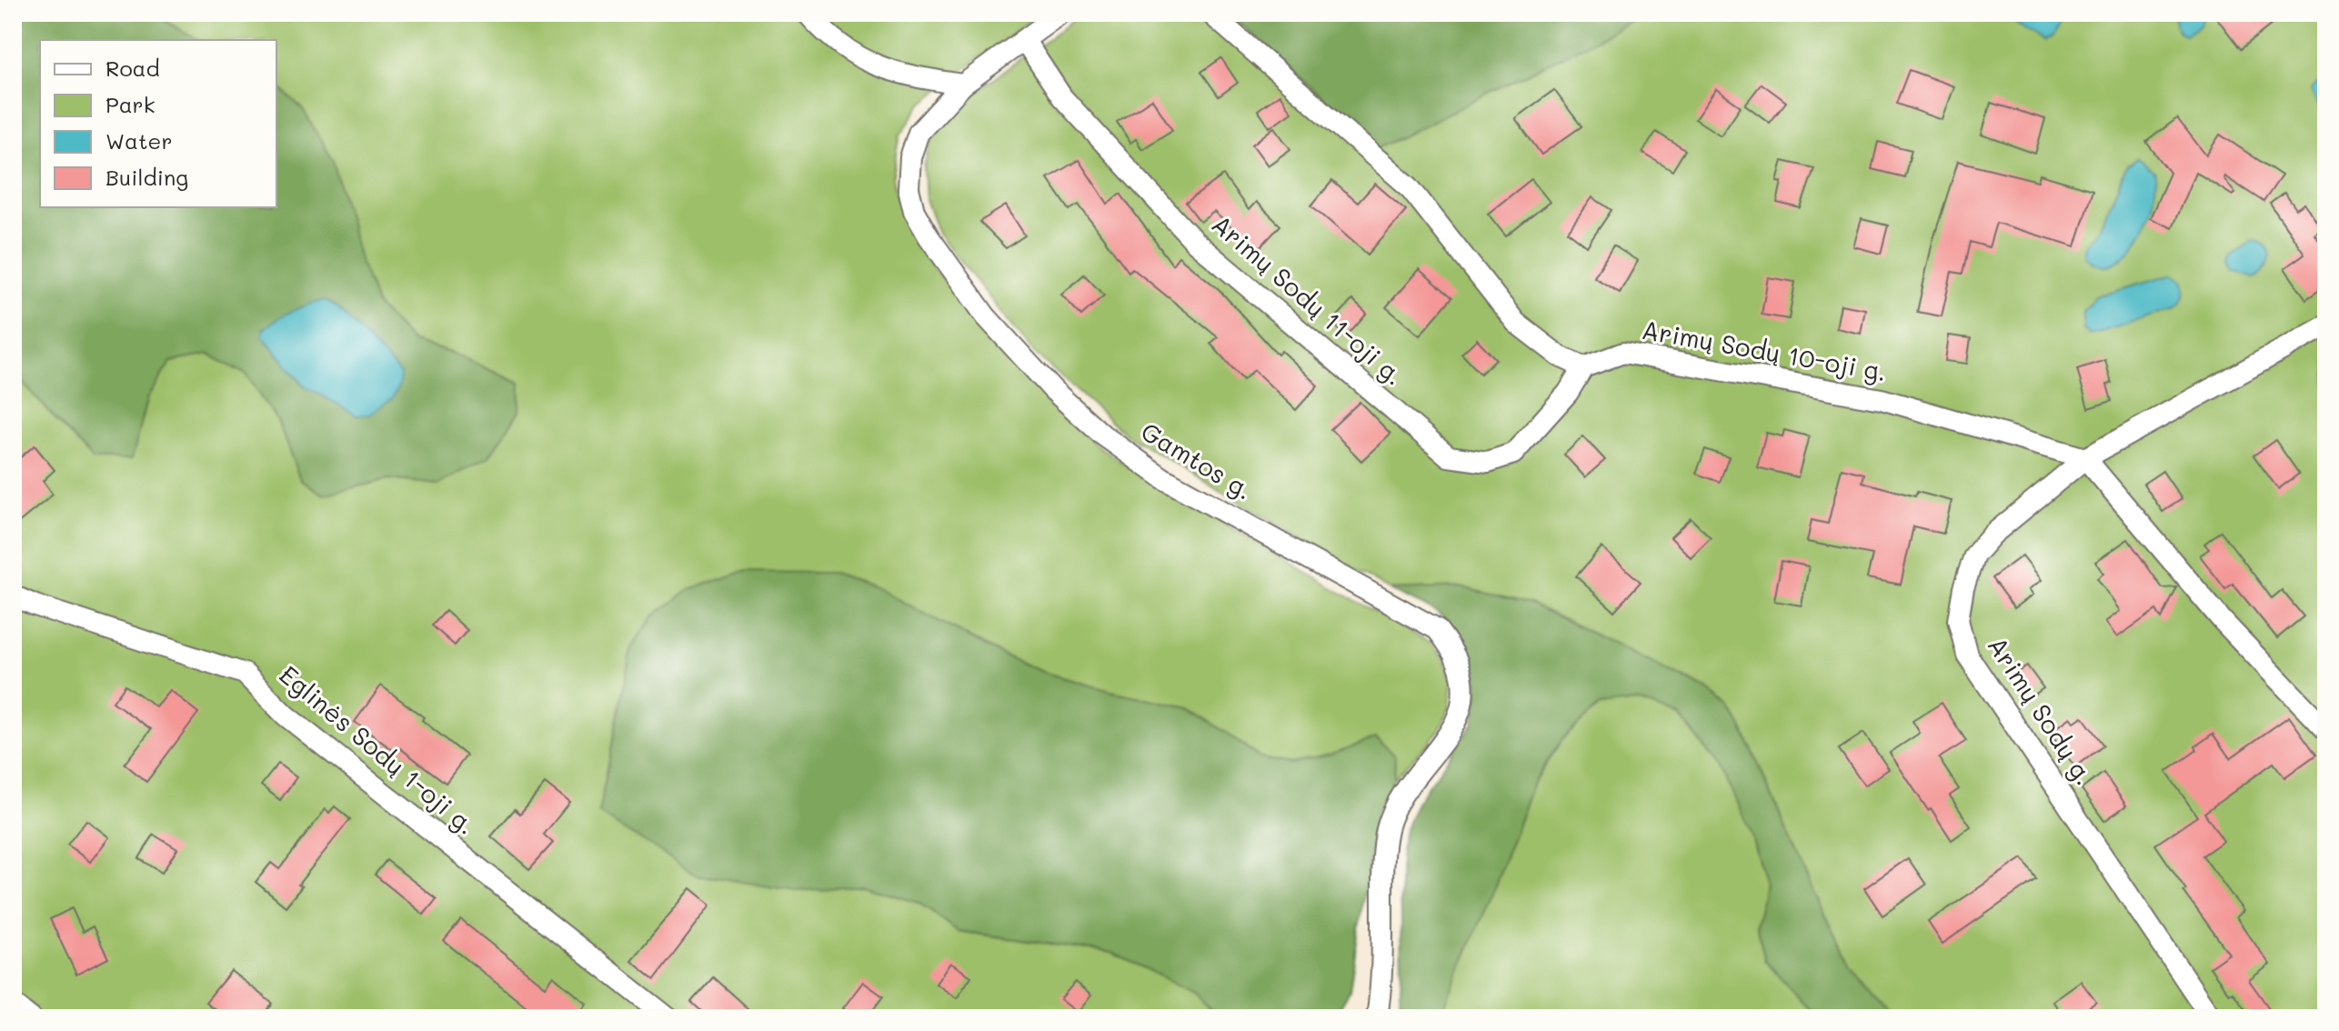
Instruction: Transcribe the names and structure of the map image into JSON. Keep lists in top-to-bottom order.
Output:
{
  "streets": {
    "street": [
      "Arimų Sodų 11-oji g.",
      "Arimų Sodų 10-oji g.",
      "Gamtos g.",
      "Arimų Sodų g.",
      "Eglinės Sodų 1-oji g."
    ]
  },
  "crossings": [
    ["Arimų Sodų 11-oji g.", "Arimų Sodų 10-oji g."],
    ["Arimų Sodų 11-oji g.", "Gamtos g."],
    ["Arimų Sodų 10-oji g.", "Arimų Sodų g."]
  ],
  "legend": [
    "Road",
    "Park",
    "Water",
    "Building"
  ]
}
